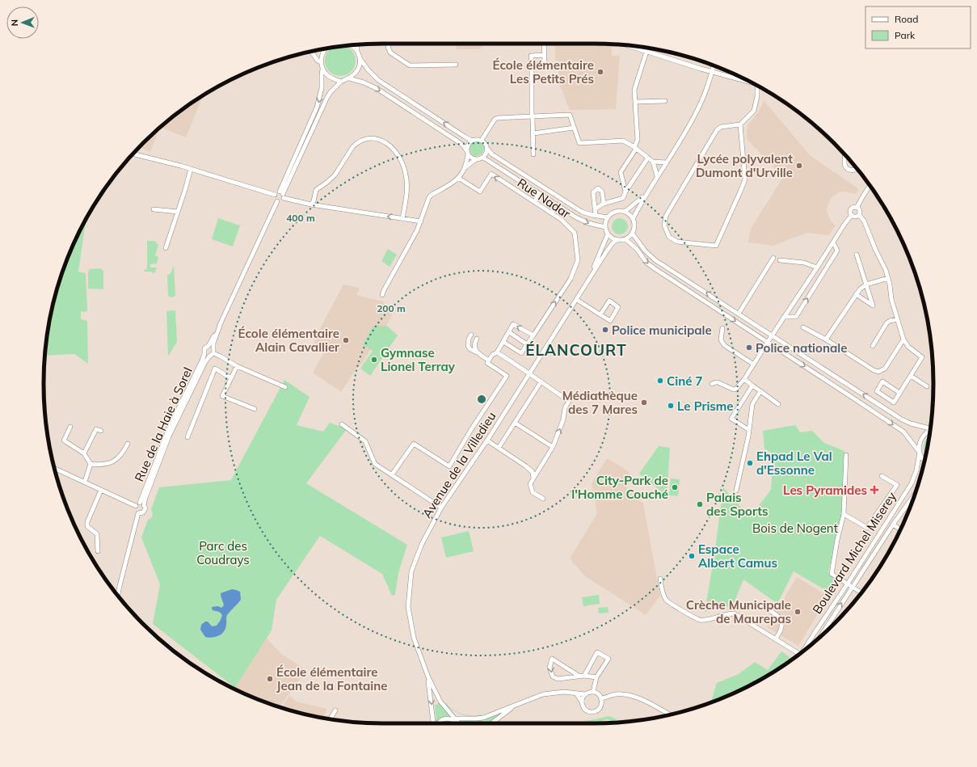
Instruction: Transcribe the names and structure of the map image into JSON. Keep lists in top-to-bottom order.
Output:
{
  "streets": {
    "street": [
      "Rue Nadar",
      "Rue de la Haie à Sorel",
      "Avenue de la Villedieu",
      "Boulevard Michel Miserey"
    ]
  },
  "districts": ["ÉLANCOURT"],
  "parks": ["Bois de Nogent", "Parc des Coudrays"],
  "places": {
    "other": [
      "École élémentaire Les Petits Prés",
      "Lycée polyvalent Dumont d'Urville",
      "Police municipale",
      "École élémentaire Alain Cavallier",
      "Police nationale",
      "Gymnase Lionel Terray",
      "Ciné 7",
      "Médiathèque des 7 Mares",
      "Le Prisme",
      "Ehpad Le Val d'Essonne",
      "City-Park de l'Homme Couché",
      "Palais des Sports",
      "Espace Albert Camus",
      "Crèche Municipale de Maurepas",
      "École élémentaire Jean de la Fontaine"
    ],
    "health": ["Les Pyramides"]
  },
  "legend": ["Road", "Park"],
  "north": "left",
  "rings": ["400 m", "200 m"]
}
